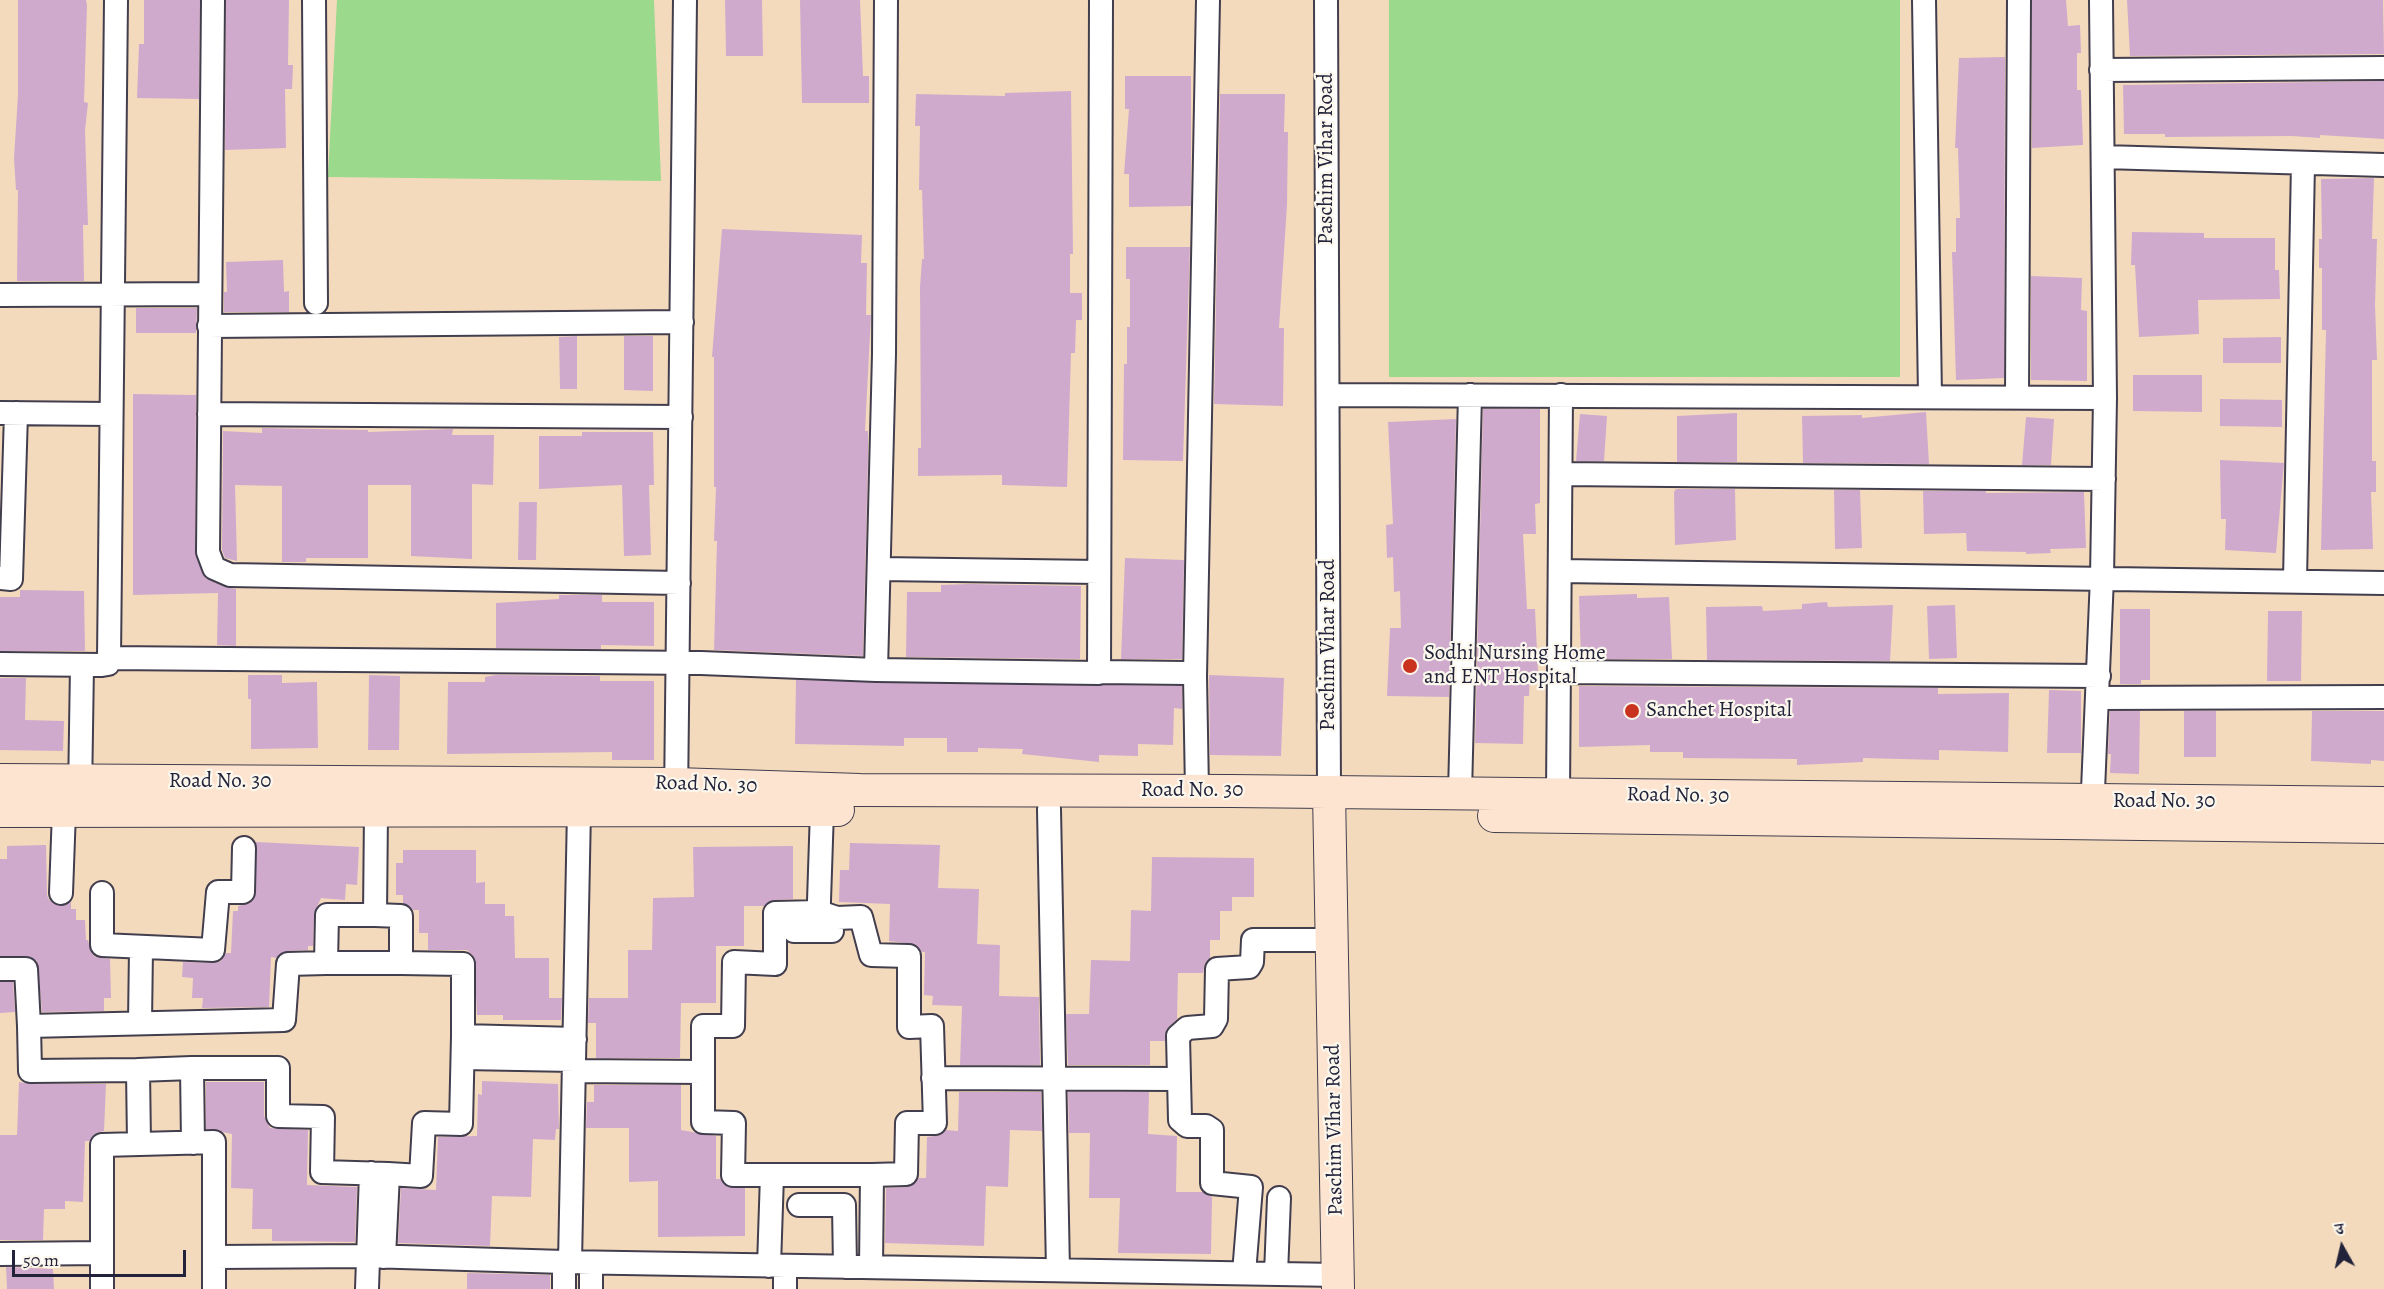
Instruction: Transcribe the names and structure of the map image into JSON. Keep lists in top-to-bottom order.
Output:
{
  "streets": {
    "street": ["Paschim Vihar Road", "Road No. 30"]
  },
  "crossings": [
    ["Paschim Vihar Road", "Road No. 30"]
  ],
  "places": ["Sodhi Nursing Home and ENT Hospital", "Sanchet Hospital"],
  "scale_bar": "50 m",
  "north": "top"
}
